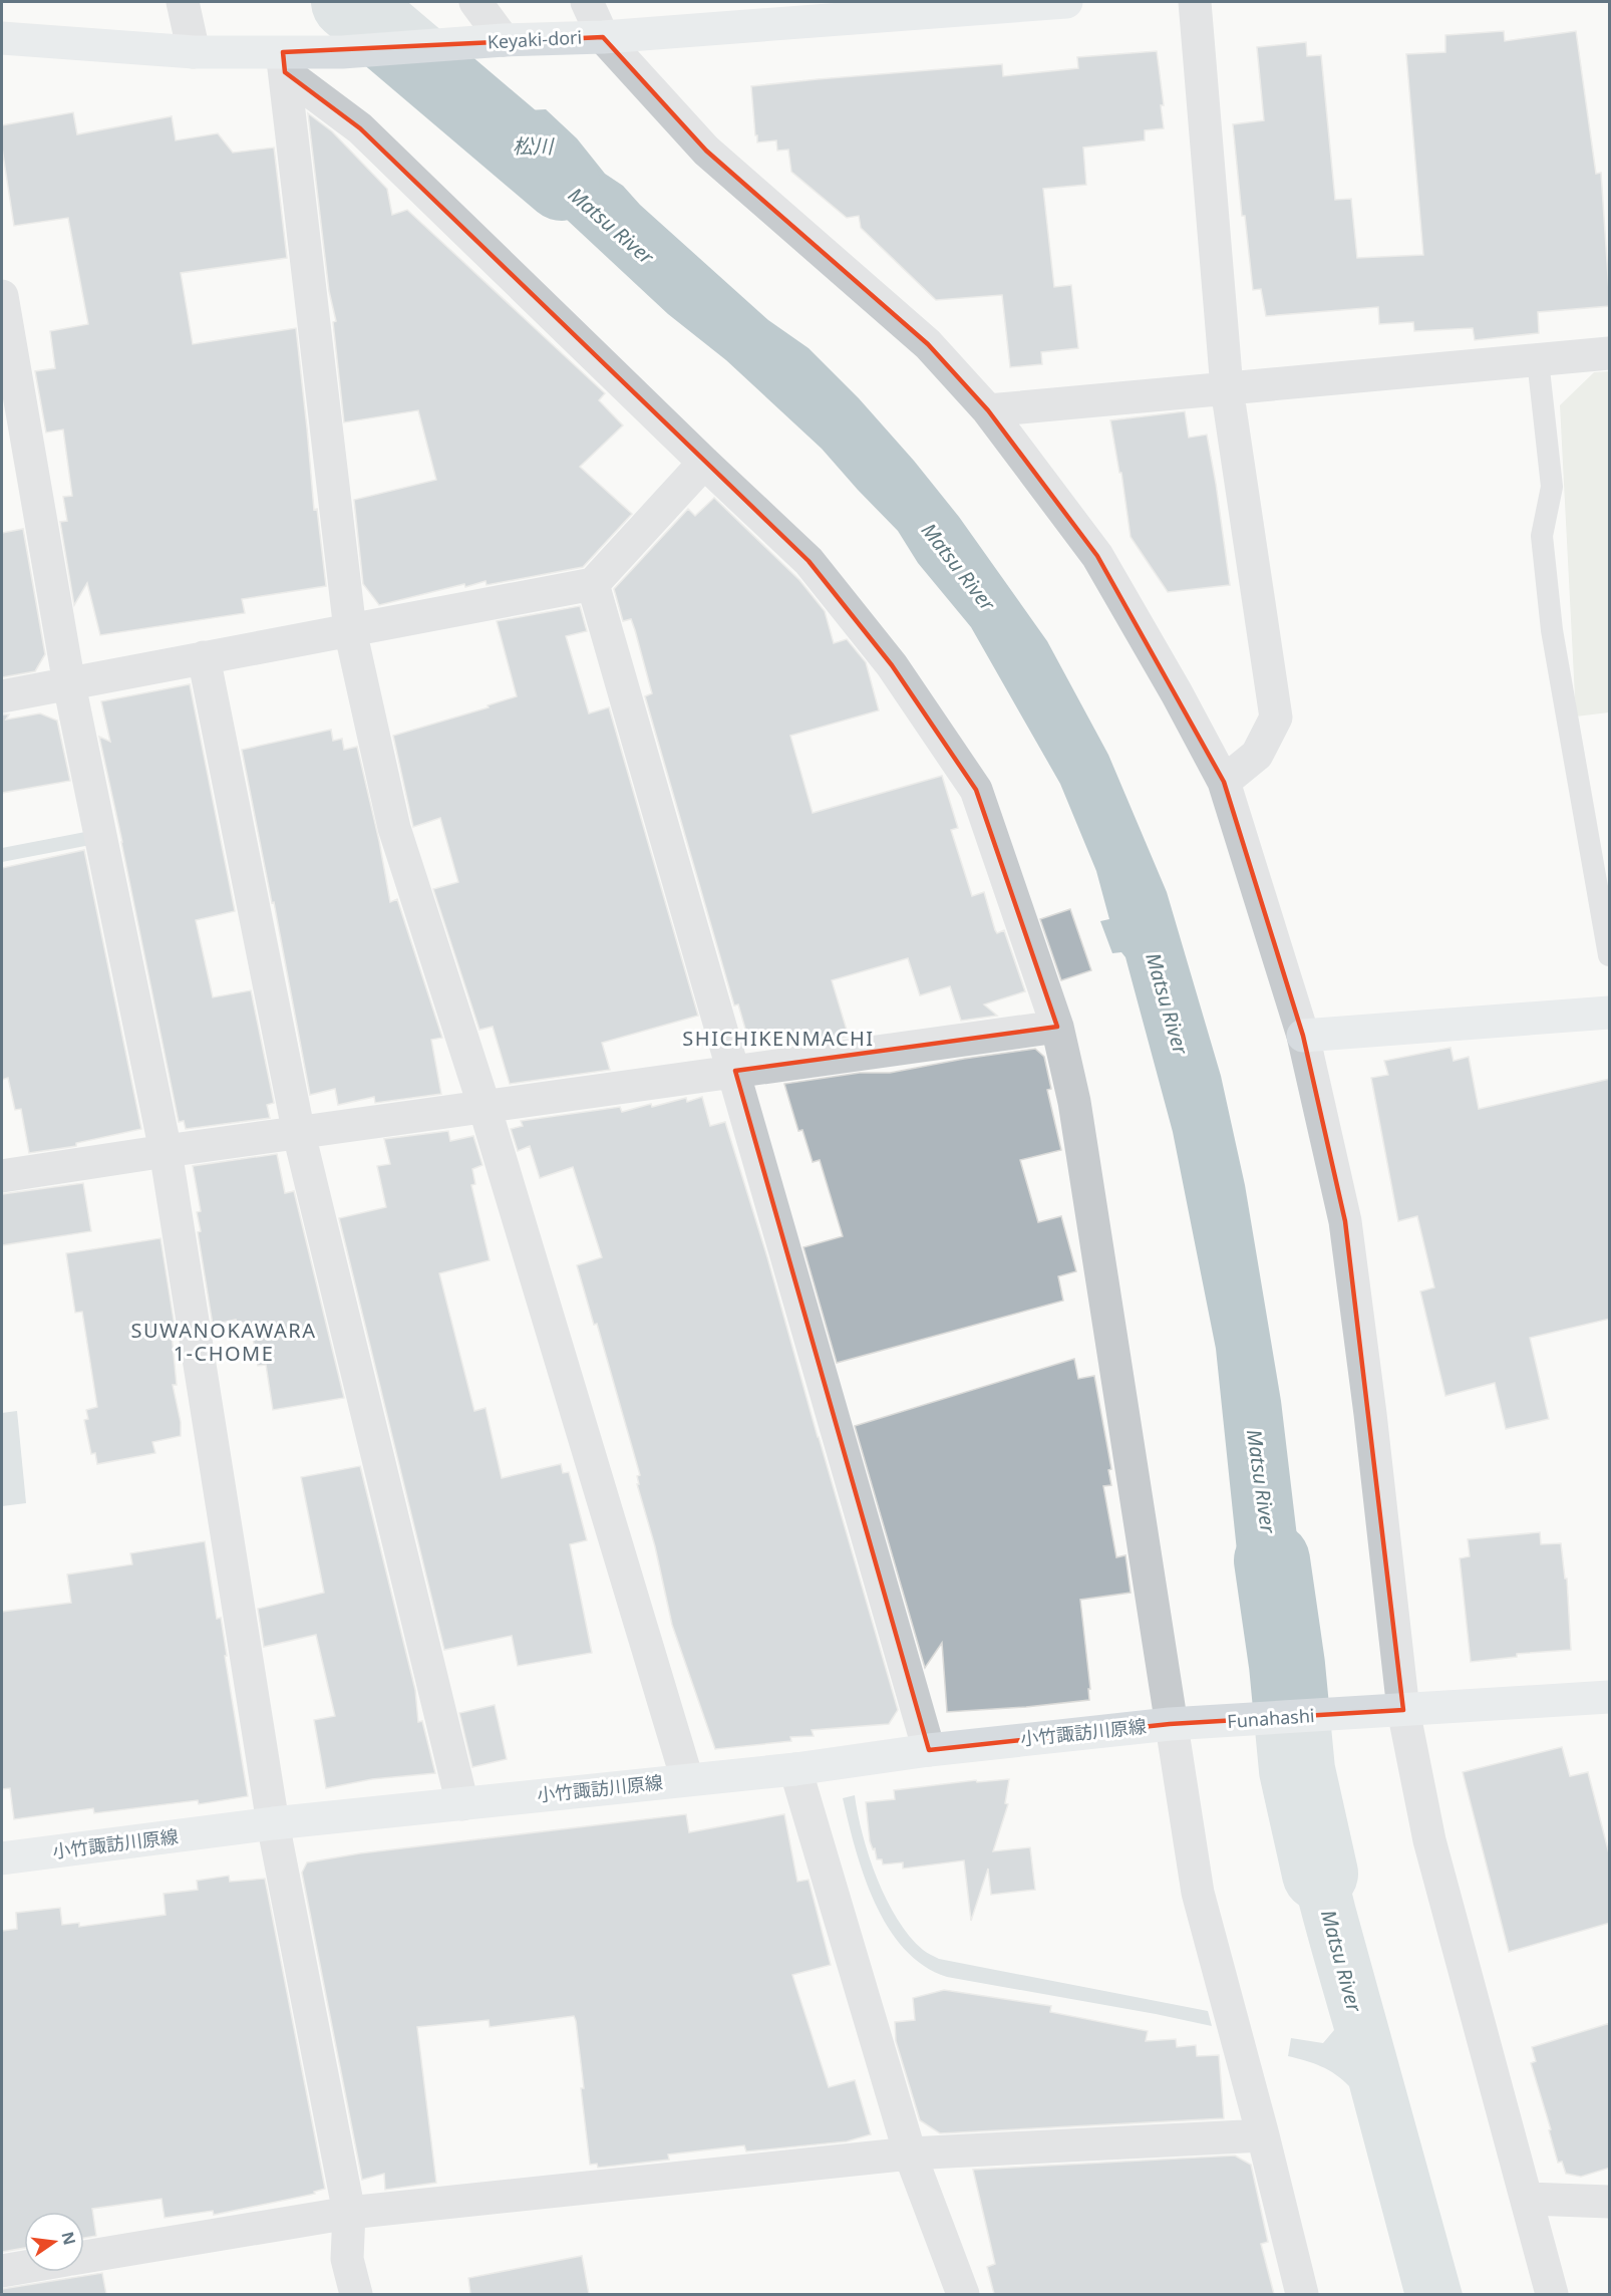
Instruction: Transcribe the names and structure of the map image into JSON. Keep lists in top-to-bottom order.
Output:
{
  "streets": {
    "main road": ["Keyaki-dori", "Funahashi", "小竹諏訪川原線"]
  },
  "crossings": [
    ["Funahashi", "小竹諏訪川原線"]
  ],
  "districts": ["SHICHIKENMACHI", "SUWANOKAWARA 1-CHOME"],
  "water": ["松川", "Matsu River"],
  "north": "right"
}
